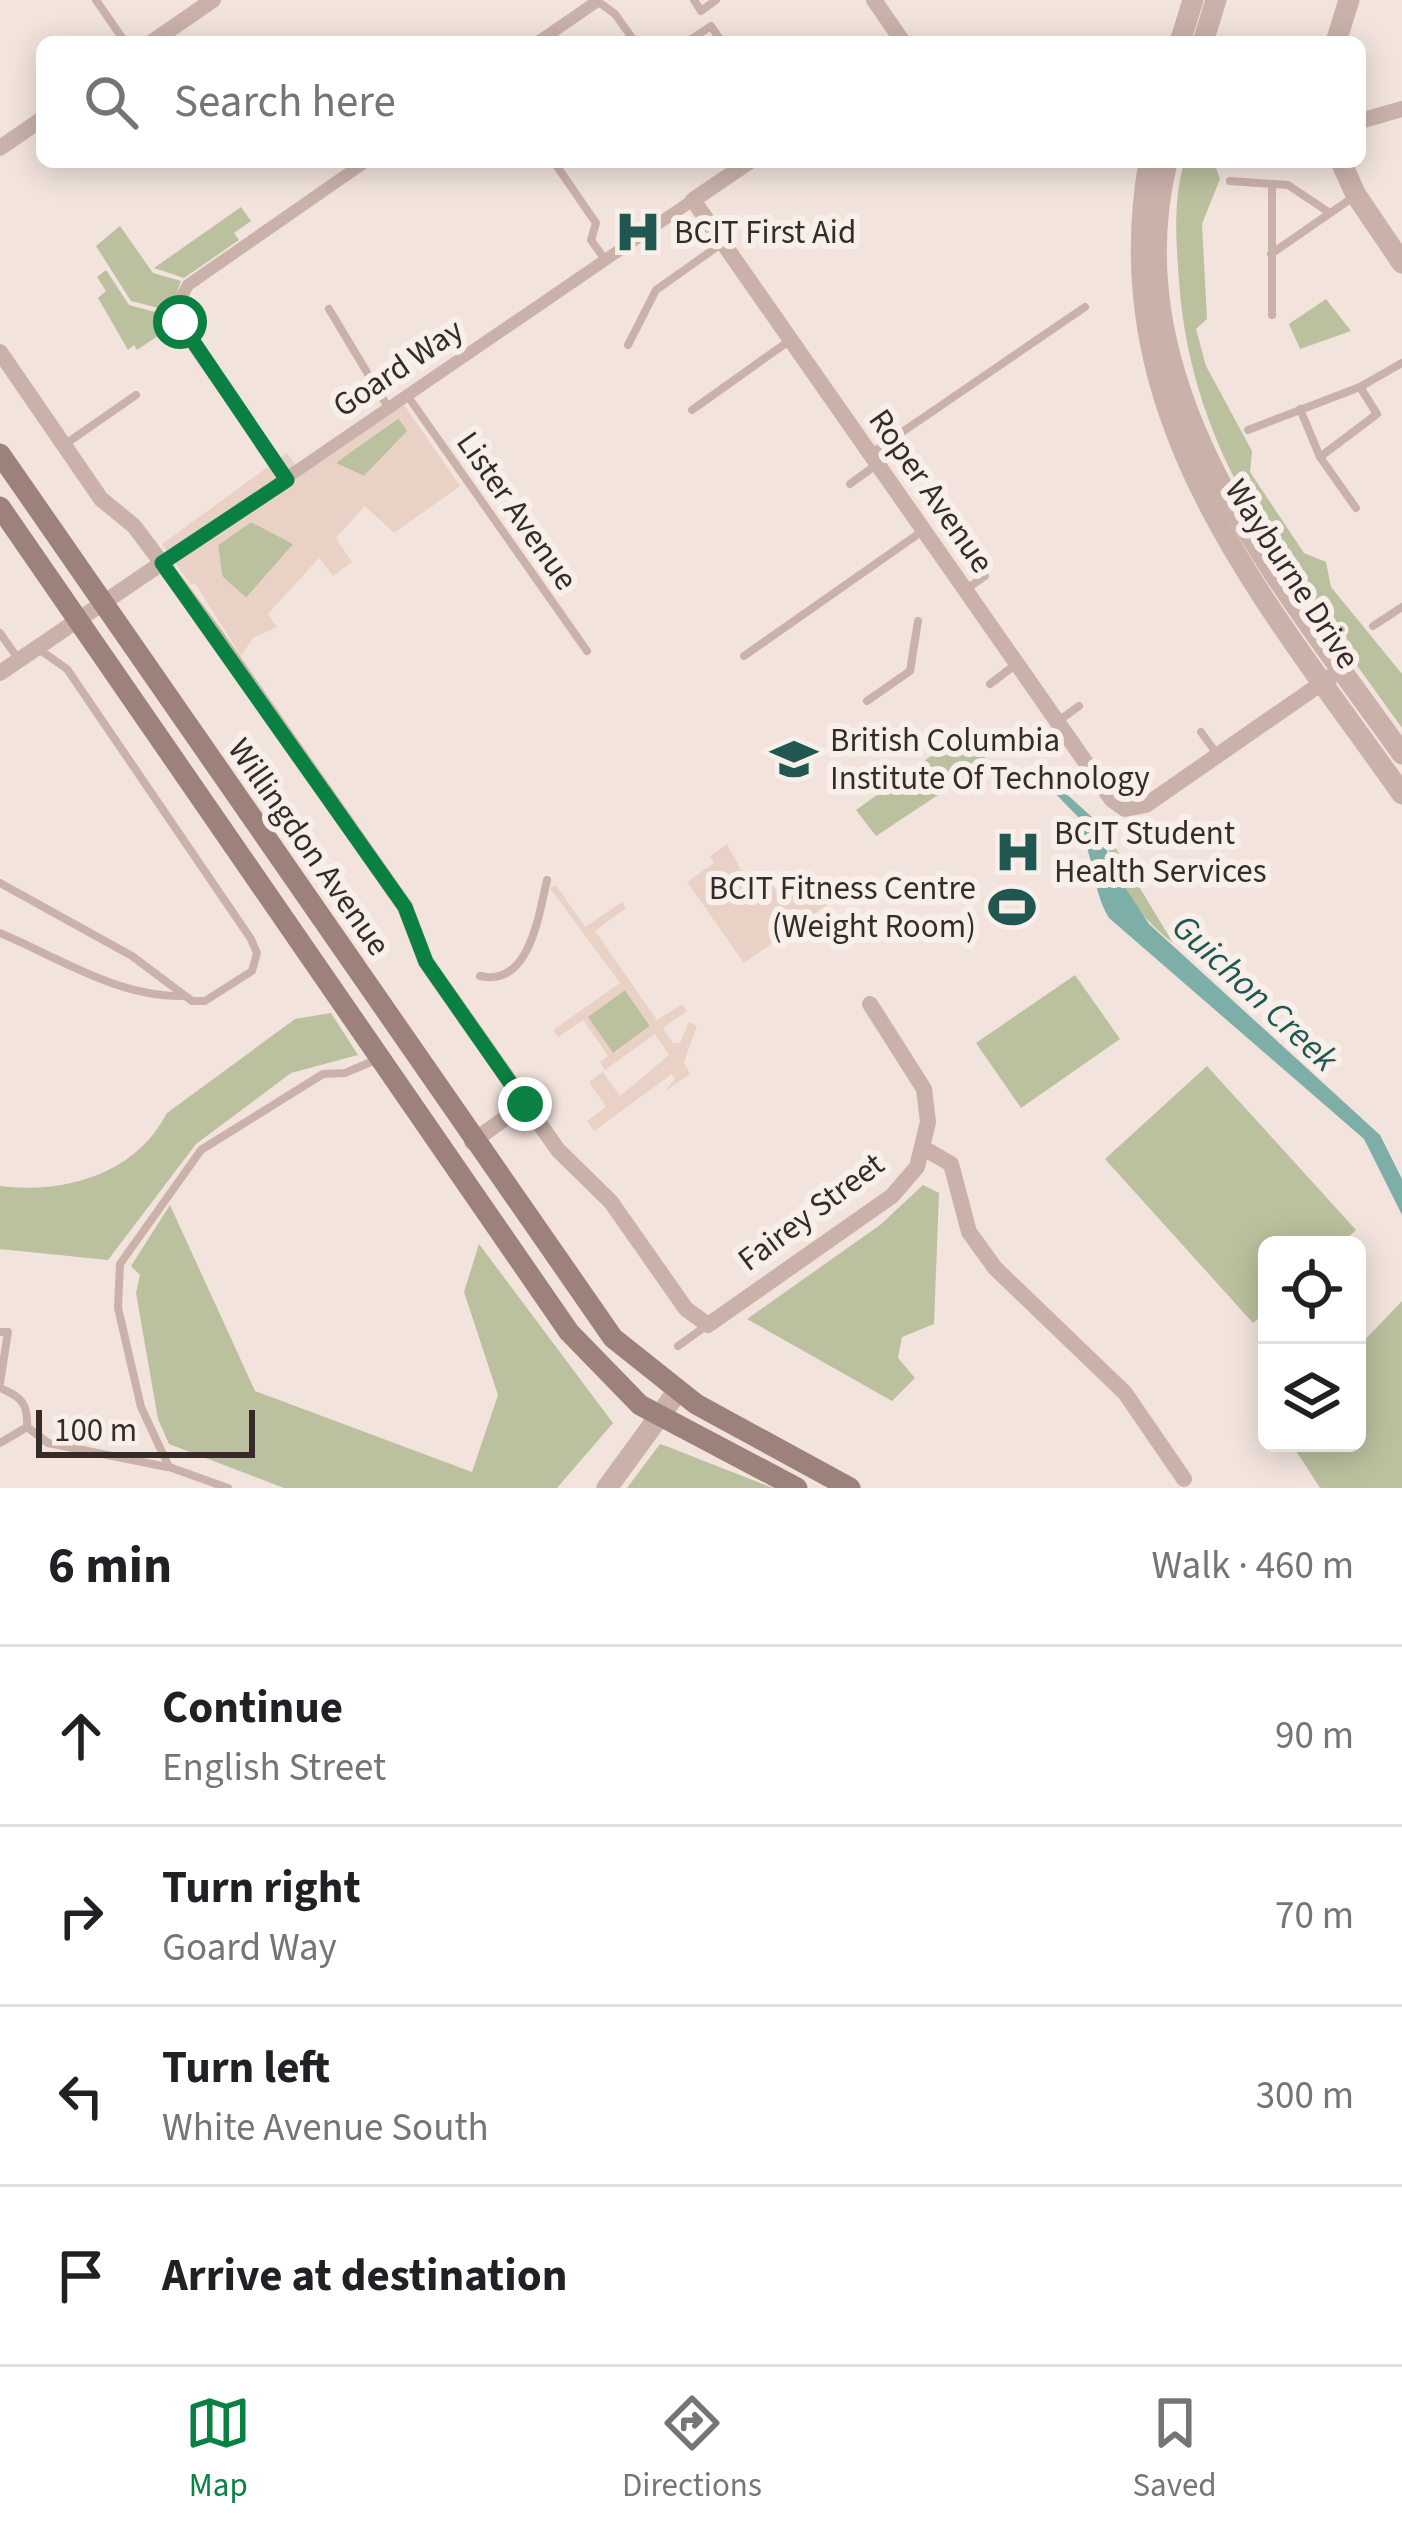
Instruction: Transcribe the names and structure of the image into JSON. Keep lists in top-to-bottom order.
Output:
{
  "streets": {
    "main road": ["Willingdon Avenue"],
    "street": [
      "Goard Way",
      "Roper Avenue",
      "Wayburne Drive",
      "Fairey Street"
    ],
    "lane": ["Lister Avenue"]
  },
  "crossings": [
    ["Goard Way", "Roper Avenue"],
    ["Goard Way", "Lister Avenue"],
    ["Goard Way", "Willingdon Avenue"]
  ],
  "water": ["Guichon Creek"],
  "places": {
    "hospital": ["BCIT First Aid", "BCIT Student Health Services"],
    "school or university": ["British Columbia Institute Of Technology"],
    "sports": ["BCIT Fitness Centre (Weight Room)"]
  },
  "scale_bar": "100 m",
  "page": {
    "search": "Search here",
    "scale": "100 m",
    "heading": ["6 min", "Walk · 460 m"],
    "list": [
      ["Continue", "English Street", "90 m"],
      ["Turn right", "Goard Way", "70 m"],
      ["Turn left", "White Avenue South", "300 m"],
      "Arrive at destination"
    ],
    "nav": ["Map", "Directions", "Saved"]
  }
}
